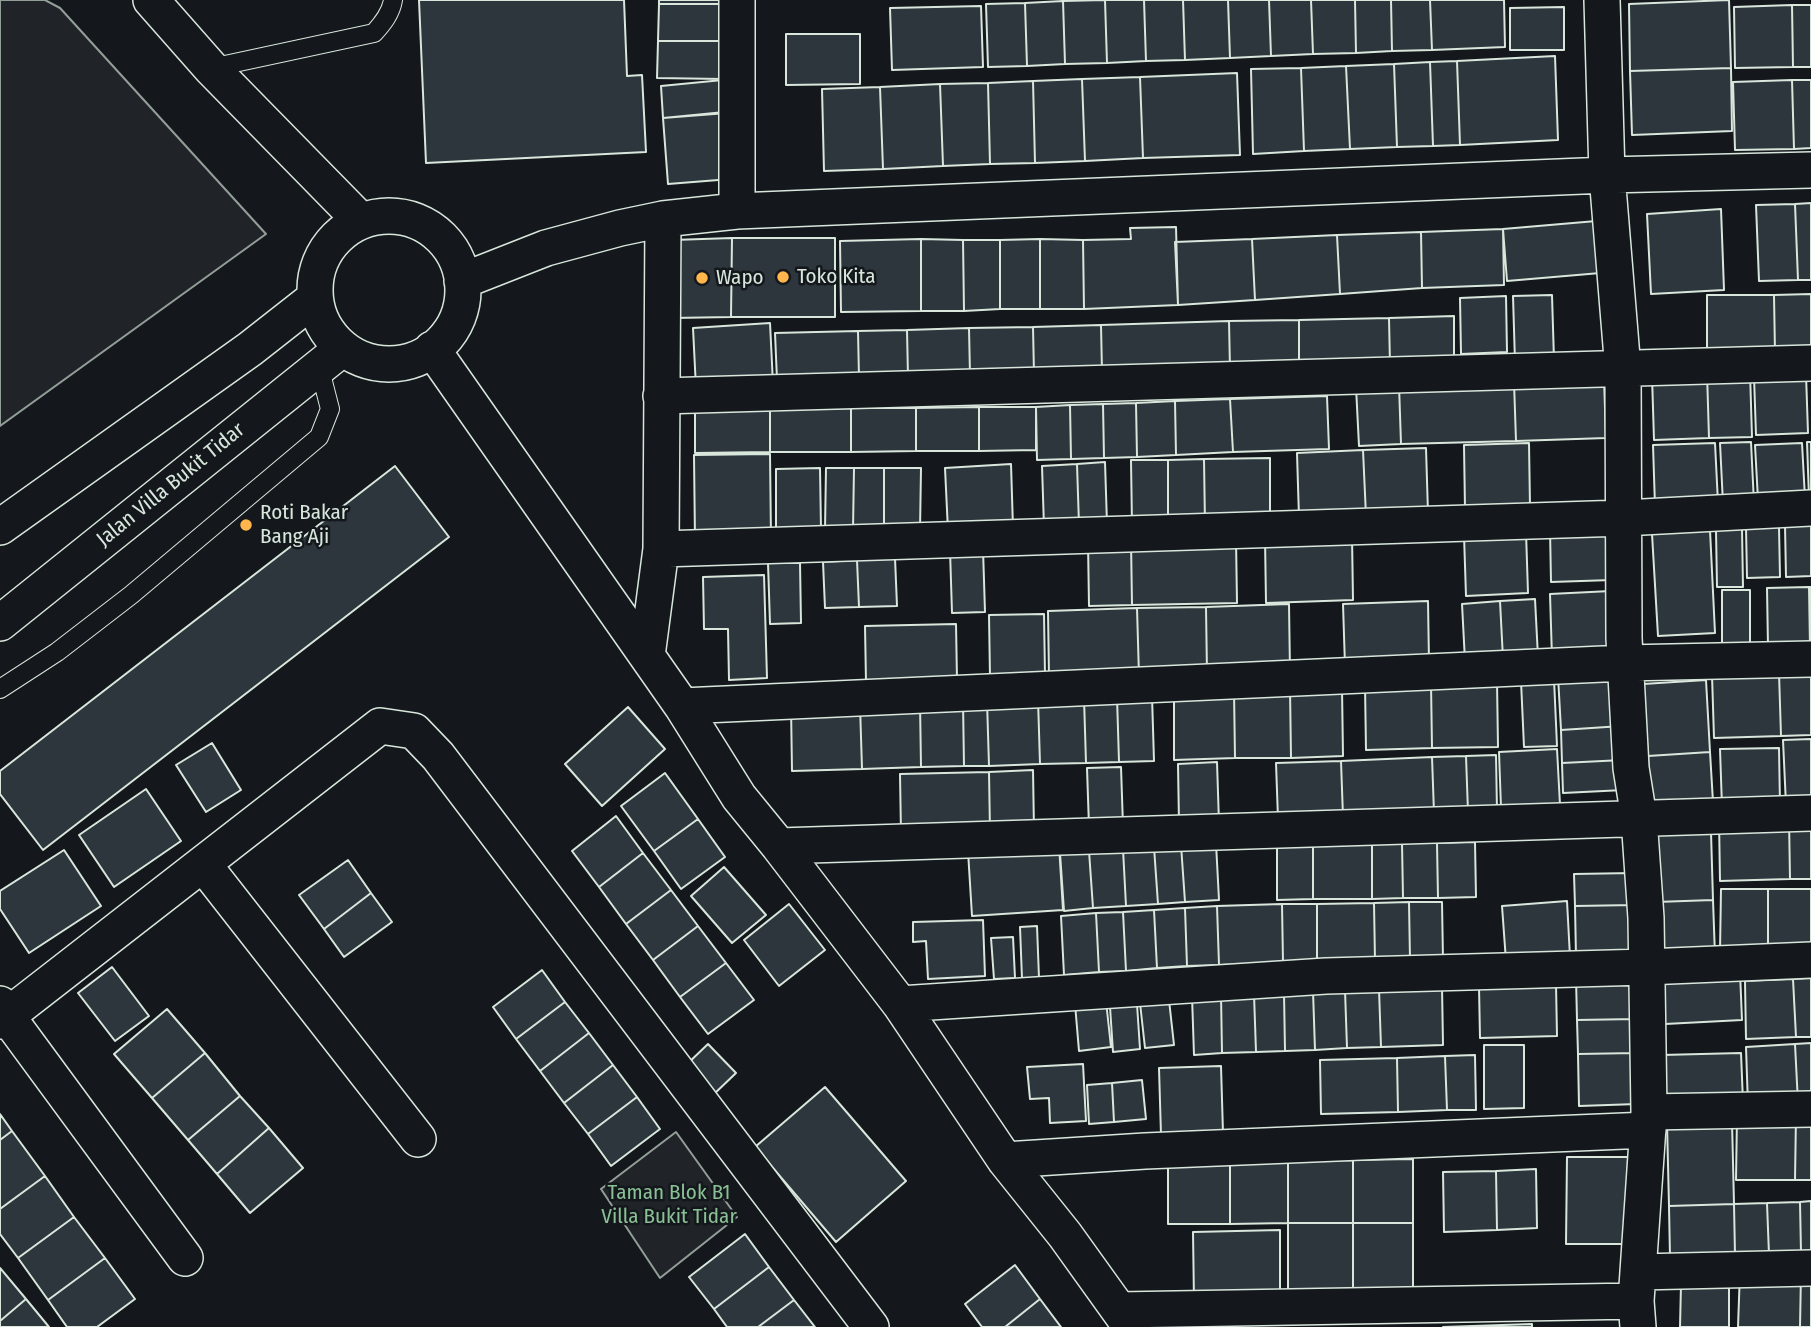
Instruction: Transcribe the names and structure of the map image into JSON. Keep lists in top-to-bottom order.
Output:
{
  "streets": {
    "street": ["Jalan Villa Bukit Tidar"]
  },
  "parks": ["Taman Blok B1 Villa Bukit Tidar"],
  "places": ["Toko Kita", "Wapo", "Roti Bakar Bang Aji"]
}
